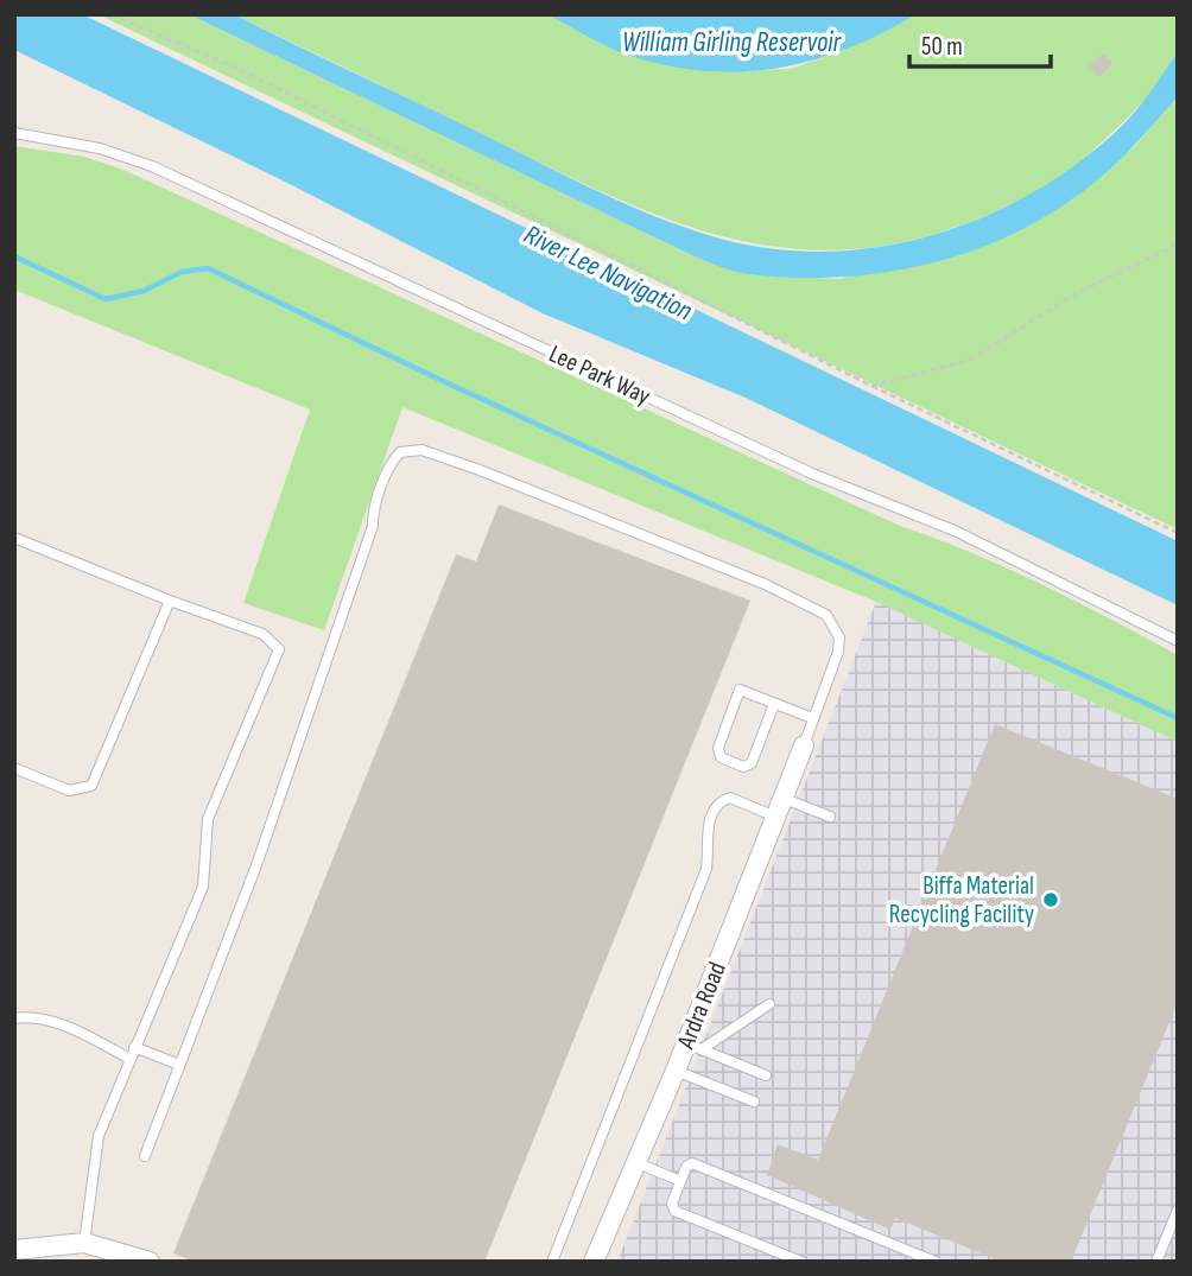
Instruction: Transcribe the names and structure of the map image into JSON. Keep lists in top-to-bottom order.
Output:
{
  "streets": {
    "street": ["Ardra Road"],
    "lane": ["Lee Park Way"]
  },
  "water": ["William Girling Reservoir", "River Lee Navigation"],
  "places": ["Biffa Material Recycling Facility"],
  "scale_bar": "50 m"
}
